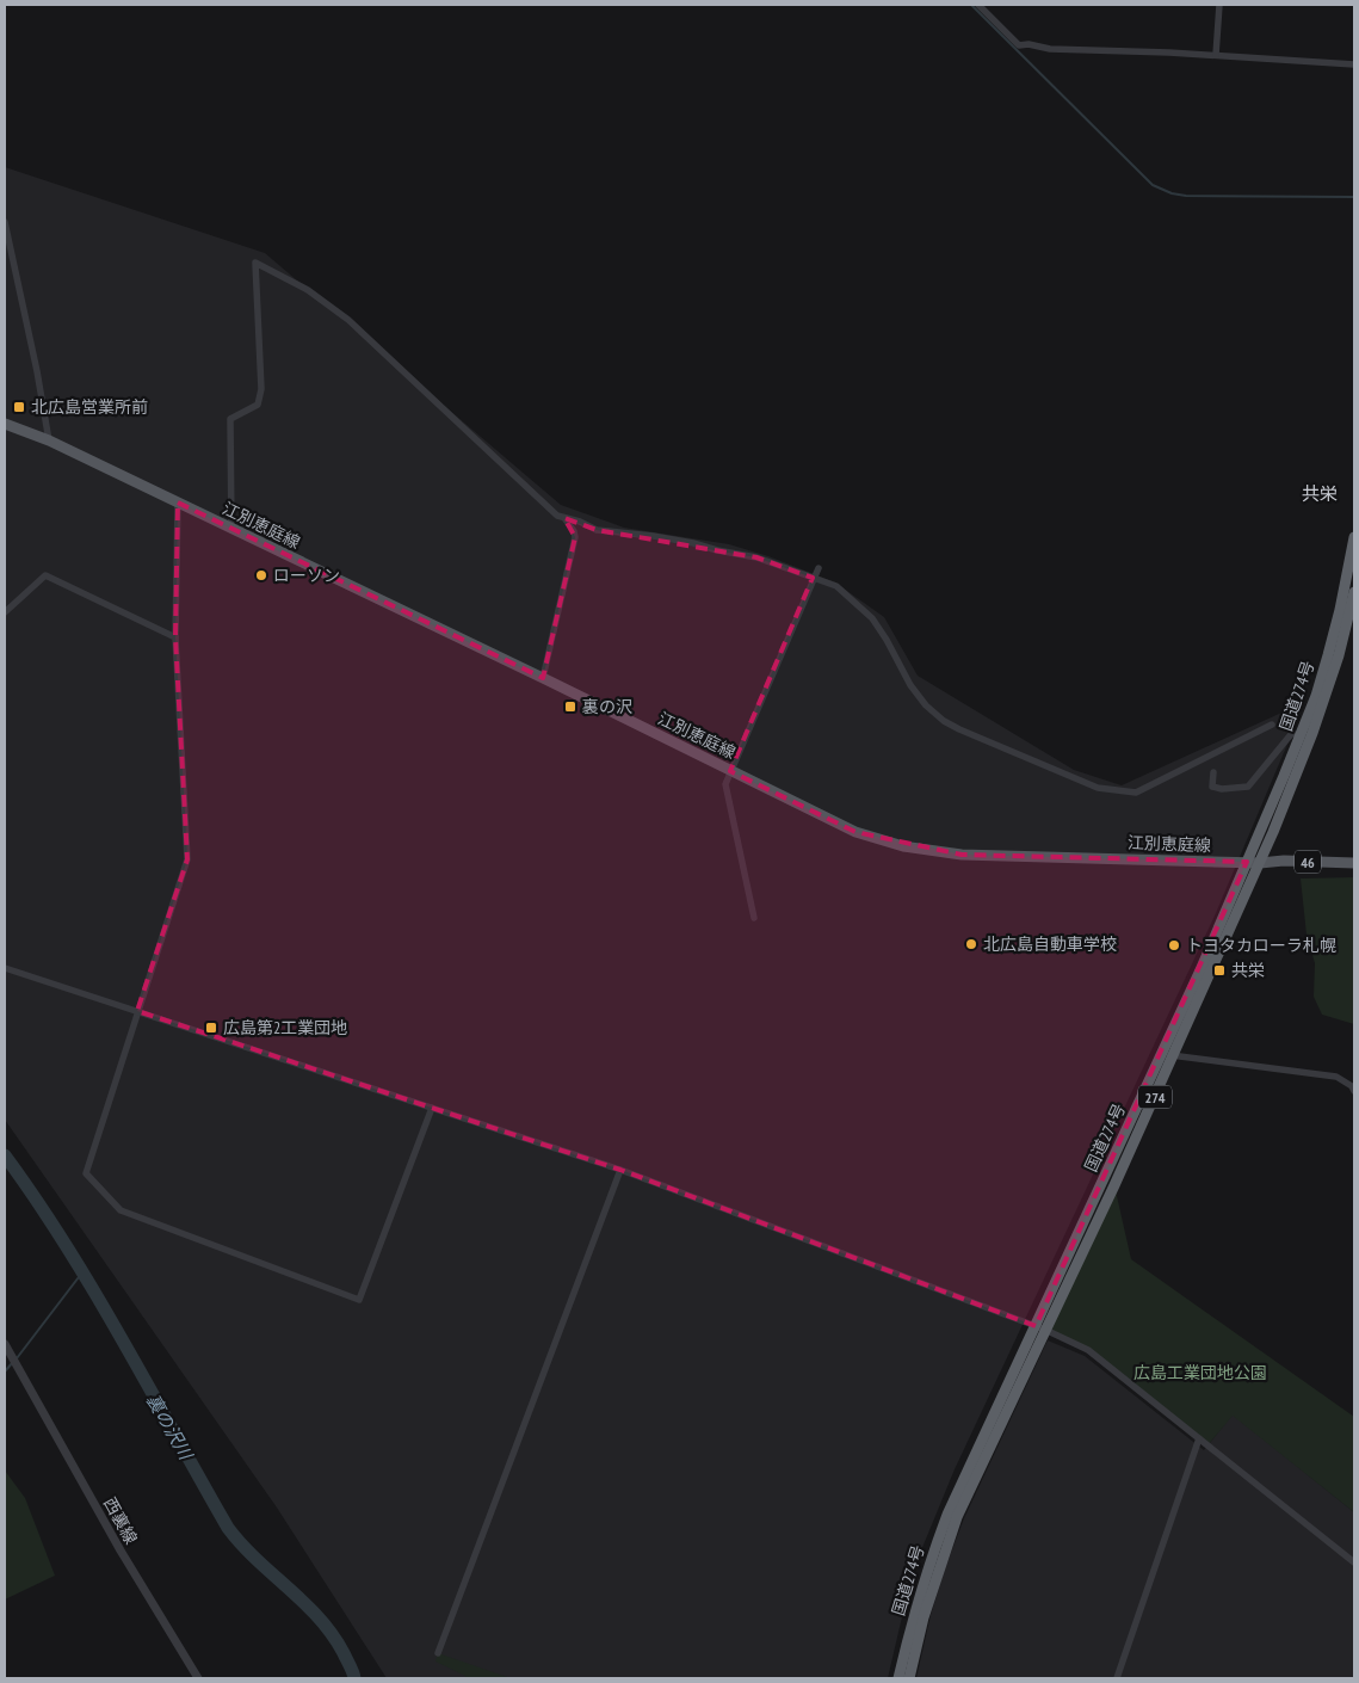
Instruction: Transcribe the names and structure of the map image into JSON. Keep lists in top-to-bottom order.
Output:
{
  "streets": {
    "highway": ["国道274号", "274"],
    "main road": ["江別恵庭線", "46"],
    "street": ["西裏線"]
  },
  "crossings": [
    ["江別恵庭線", "国道274号"]
  ],
  "districts": ["共栄"],
  "water": ["裏の沢川"],
  "parks": ["広島工業団地公園"],
  "places": {
    "transit": [
      "北広島営業所前",
      "裏の沢",
      "共栄",
      "広島第2工業団地"
    ],
    "other": ["ローソン", "北広島自動車学校", "トヨタカローラ札幌"]
  }
}
